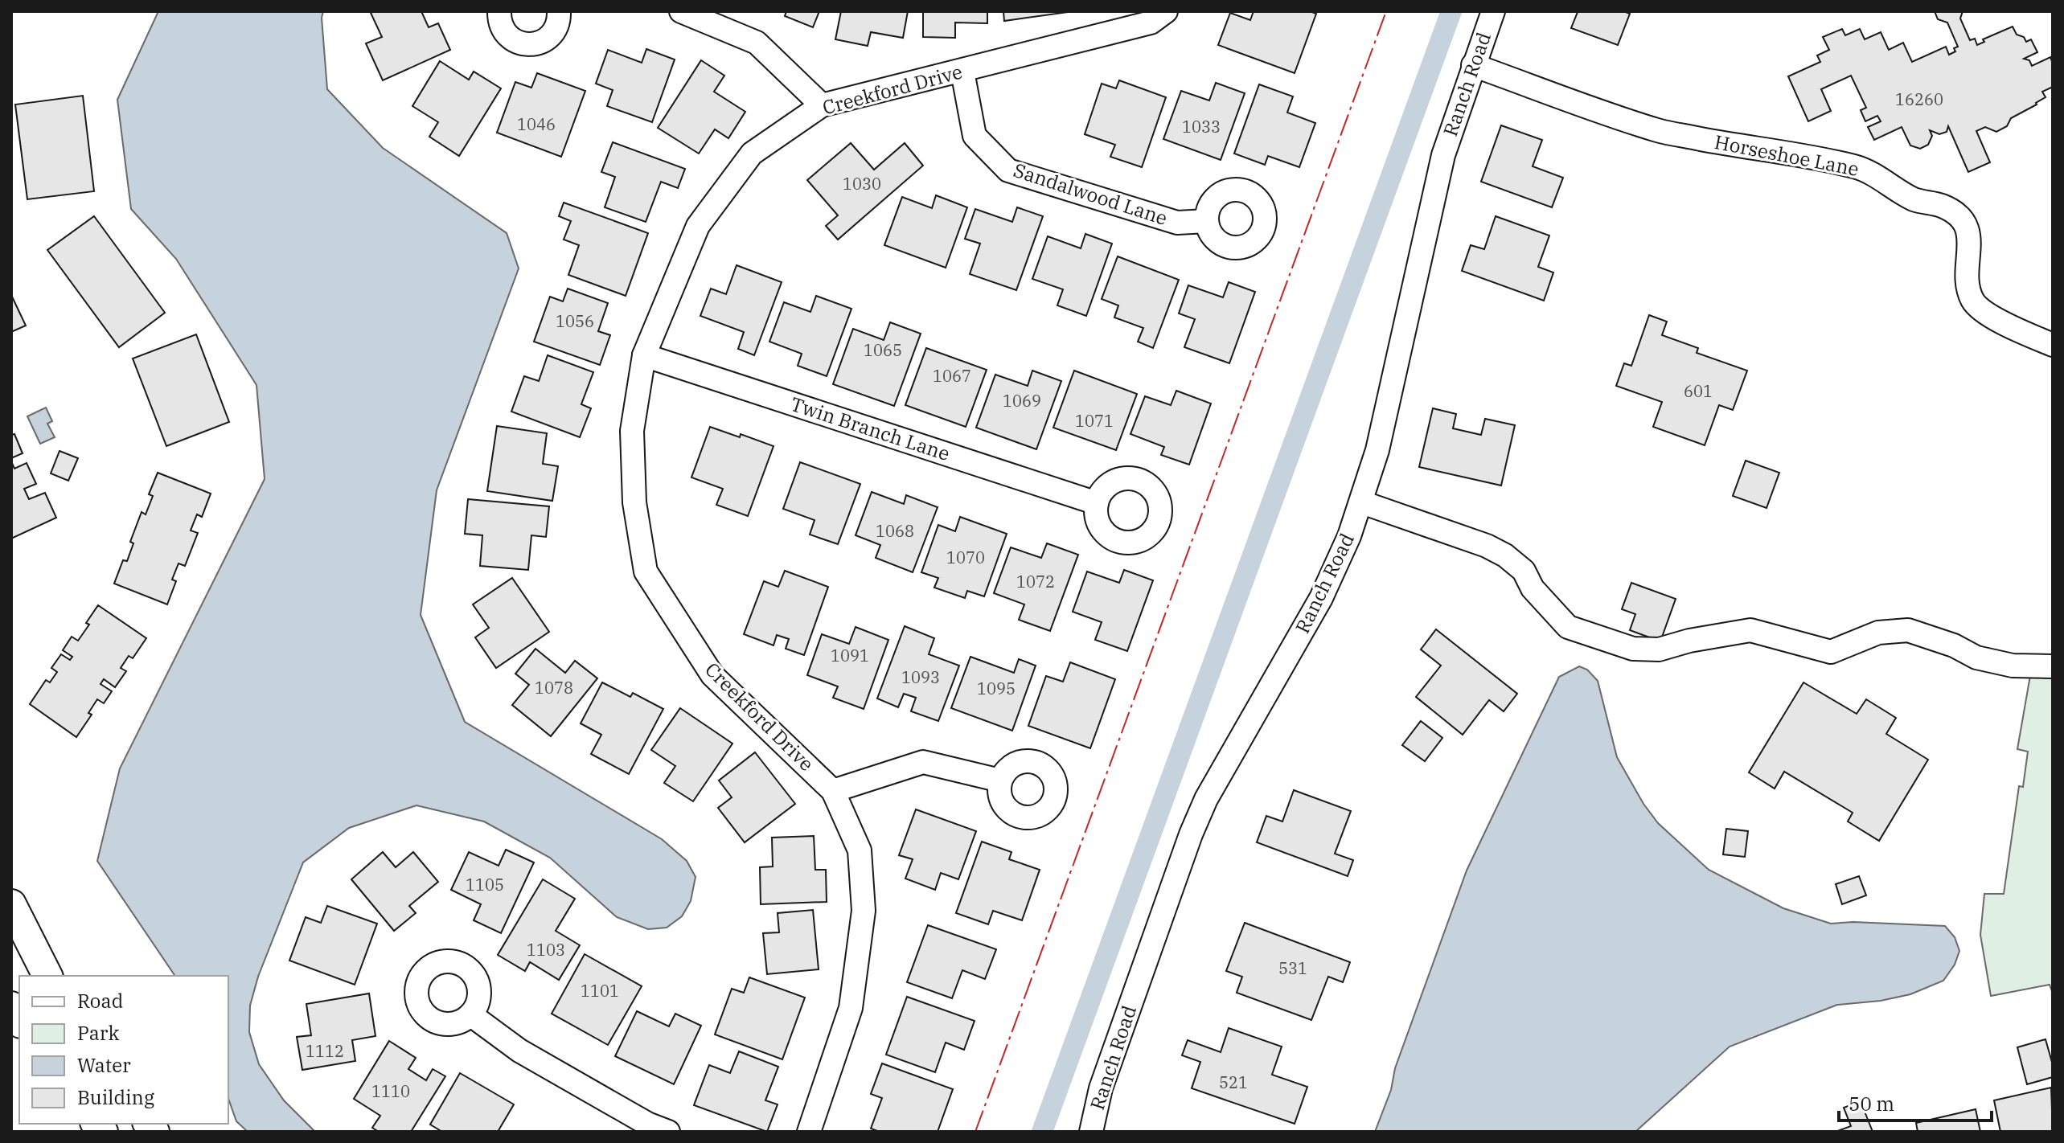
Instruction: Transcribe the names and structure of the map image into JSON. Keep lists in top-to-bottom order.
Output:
{
  "streets": {
    "street": [
      "Ranch Road",
      "Creekford Drive",
      "Horseshoe Lane",
      "Sandalwood Lane",
      "Twin Branch Lane"
    ]
  },
  "crossings": [
    ["Ranch Road", "Horseshoe Lane"],
    ["Creekford Drive", "Sandalwood Lane"],
    ["Creekford Drive", "Twin Branch Lane"]
  ],
  "house_numbers": [
    "16260",
    "1046",
    "1033",
    "1030",
    "1056",
    "1065",
    "1067",
    "601",
    "1069",
    "1071",
    "1068",
    "1070",
    "1072",
    "1091",
    "1093",
    "1078",
    "1095",
    "1105",
    "1103",
    "531",
    "1101",
    "1112",
    "521",
    "1110"
  ],
  "legend": [
    "Road",
    "Park",
    "Water",
    "Building"
  ],
  "scale_bar": "50 m"
}
